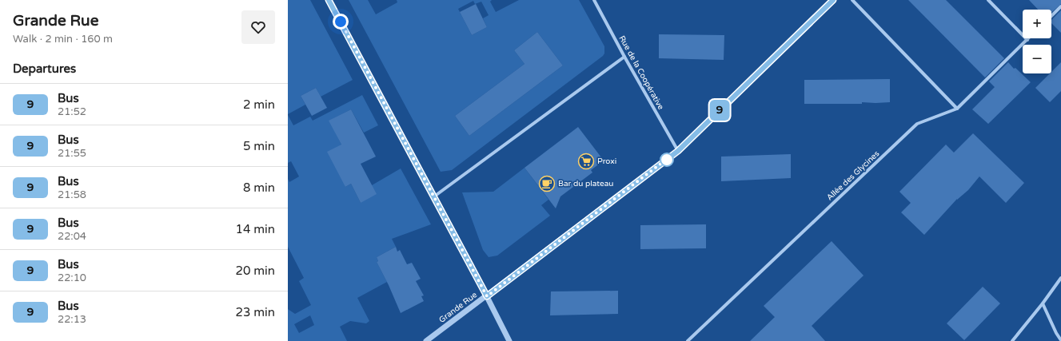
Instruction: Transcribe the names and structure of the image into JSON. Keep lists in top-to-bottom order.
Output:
{
  "streets": {
    "street": ["Rue de la Coopérative", "Allée des Glycines", "Grande Rue"]
  },
  "crossings": [
    ["Rue de la Coopérative", "Grande Rue"]
  ],
  "places": {
    "supermarket": ["Proxi"],
    "cafe": ["Bar du plateau"]
  },
  "lines": ["bus line 9"],
  "page": {
    "heading": [
      ["Grande Rue", "Walk · 2 min · 160 m"],
      "Departures"
    ],
    "on_map": "9",
    "map_buttons": ["+", "−"],
    "list": [
      {
        "mark": "9",
        "name": "Bus",
        "note": "21:52",
        "value": "2 min"
      },
      {
        "mark": "9",
        "name": "Bus",
        "note": "21:55",
        "value": "5 min"
      },
      {
        "mark": "9",
        "name": "Bus",
        "note": "21:58",
        "value": "8 min"
      },
      {
        "mark": "9",
        "name": "Bus",
        "note": "22:04",
        "value": "14 min"
      },
      {
        "mark": "9",
        "name": "Bus",
        "note": "22:10",
        "value": "20 min"
      },
      {
        "mark": "9",
        "name": "Bus",
        "note": "22:13",
        "value": "23 min"
      }
    ]
  }
}
